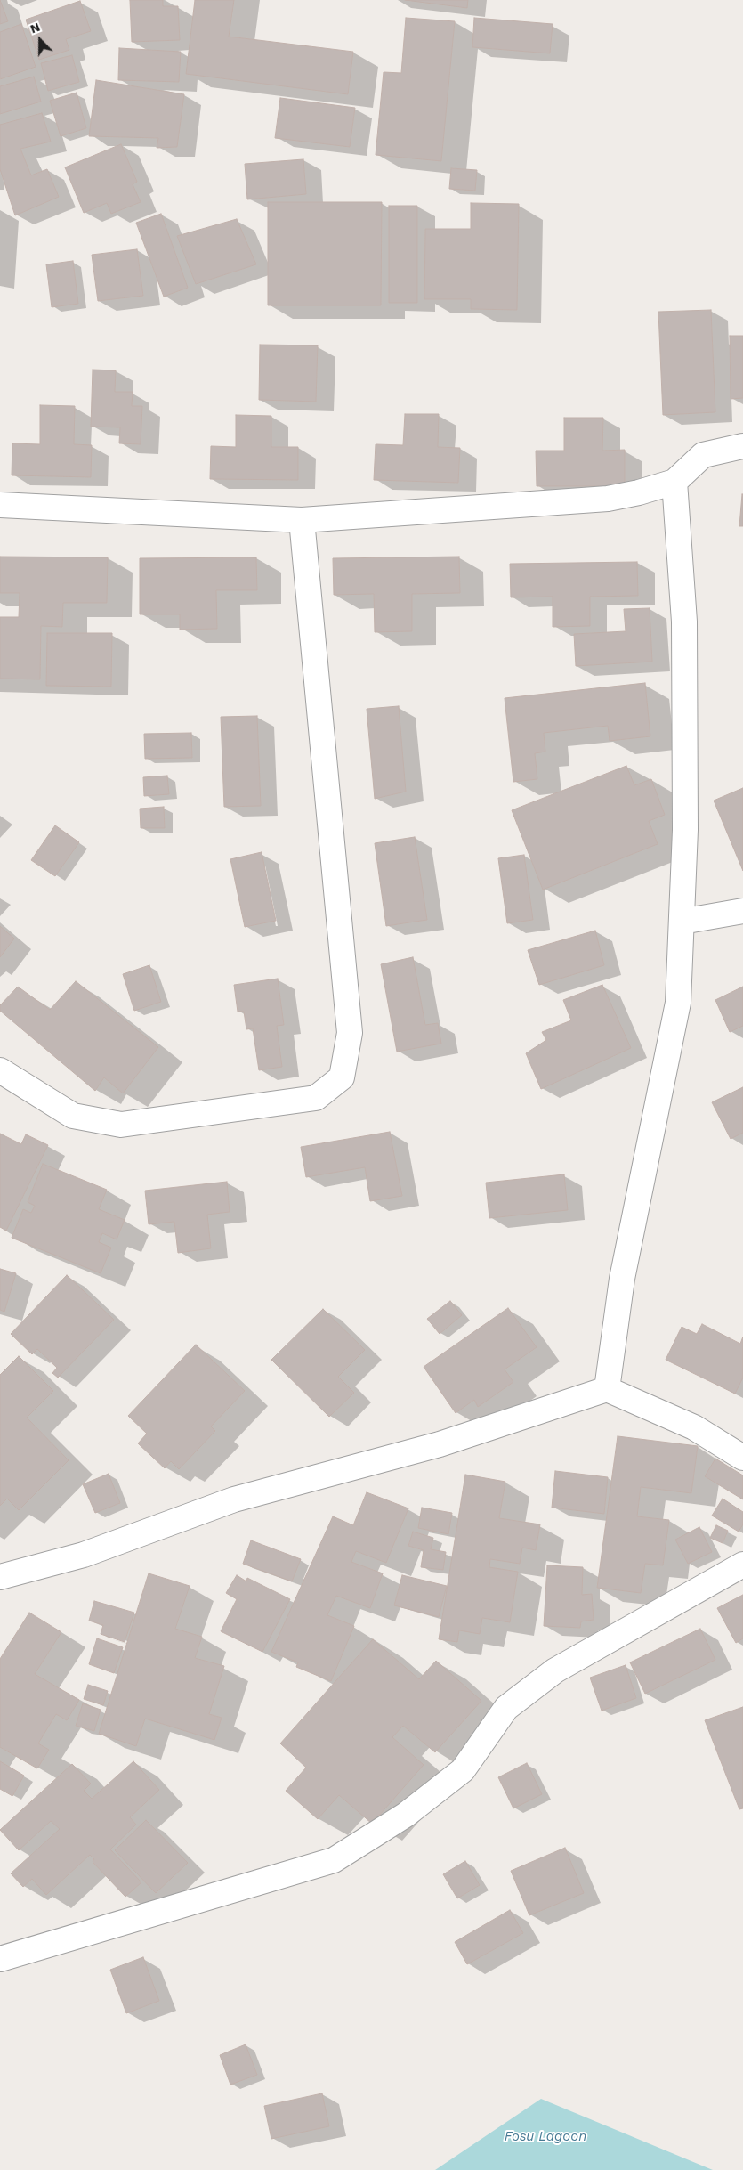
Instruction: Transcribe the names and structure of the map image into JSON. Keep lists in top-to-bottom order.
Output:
{
  "water": ["Fosu Lagoon"],
  "north": "top"
}
